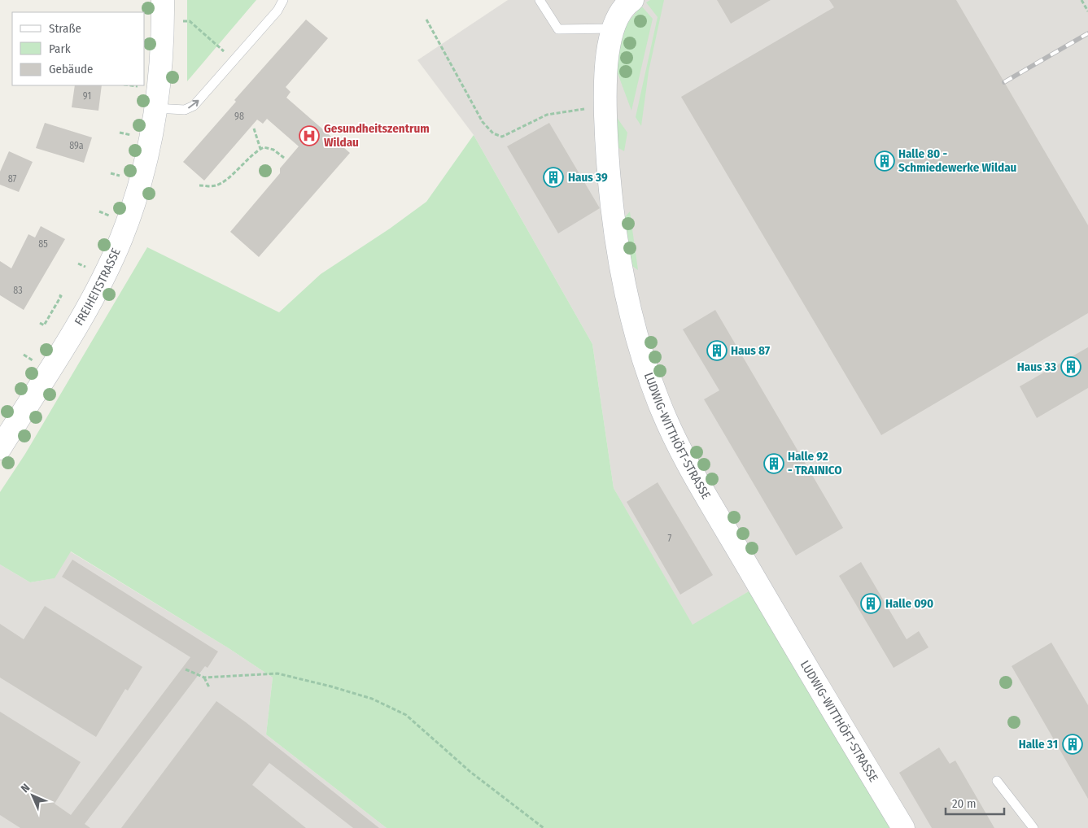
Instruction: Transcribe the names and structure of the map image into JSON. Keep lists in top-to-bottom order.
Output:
{
  "streets": {
    "street": ["FREIHEITSTRASSE", "LUDWIG-WITTHÖFT-STRASSE"]
  },
  "places": {
    "hospital": ["Gesundheitszentrum Wildau"],
    "building": [
      "Halle 80 - Schmiedewerke Wildau",
      "Haus 39",
      "Haus 87",
      "Haus 33",
      "Halle 92 - TRAINICO",
      "Halle 090",
      "Halle 31"
    ]
  },
  "house_numbers": [
    "91",
    "98",
    "89a",
    "87",
    "85",
    "83",
    "7"
  ],
  "legend": ["Straße", "Park", "Gebäude"],
  "scale_bar": "20 m",
  "north": "top left"
}
